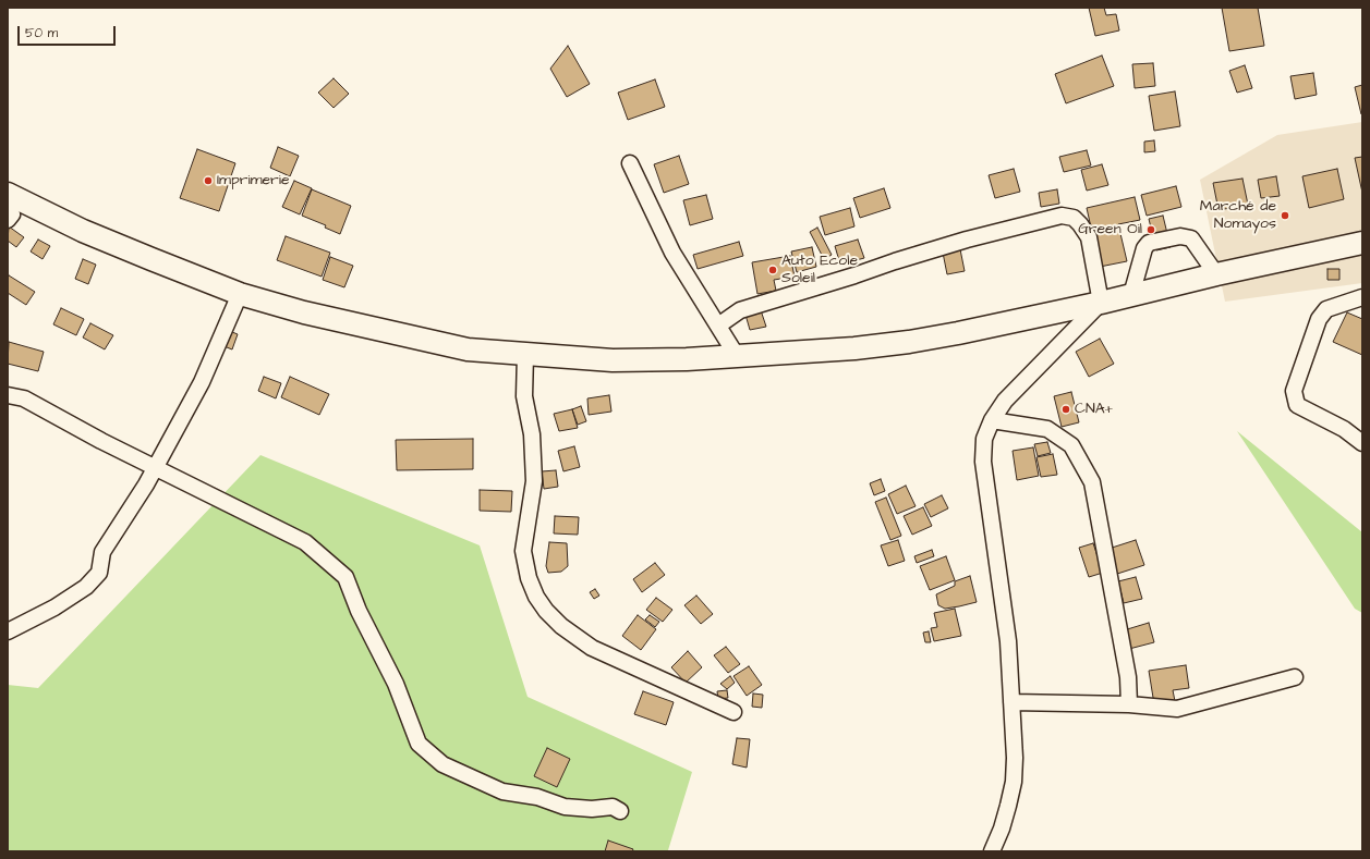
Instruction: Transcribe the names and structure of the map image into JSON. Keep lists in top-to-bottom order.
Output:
{
  "places": [
    "Imprimerie",
    "Marché de Nomayos",
    "Green Oil",
    "Auto Ecole Soleil",
    "CNA+"
  ],
  "scale_bar": "50 m"
}
